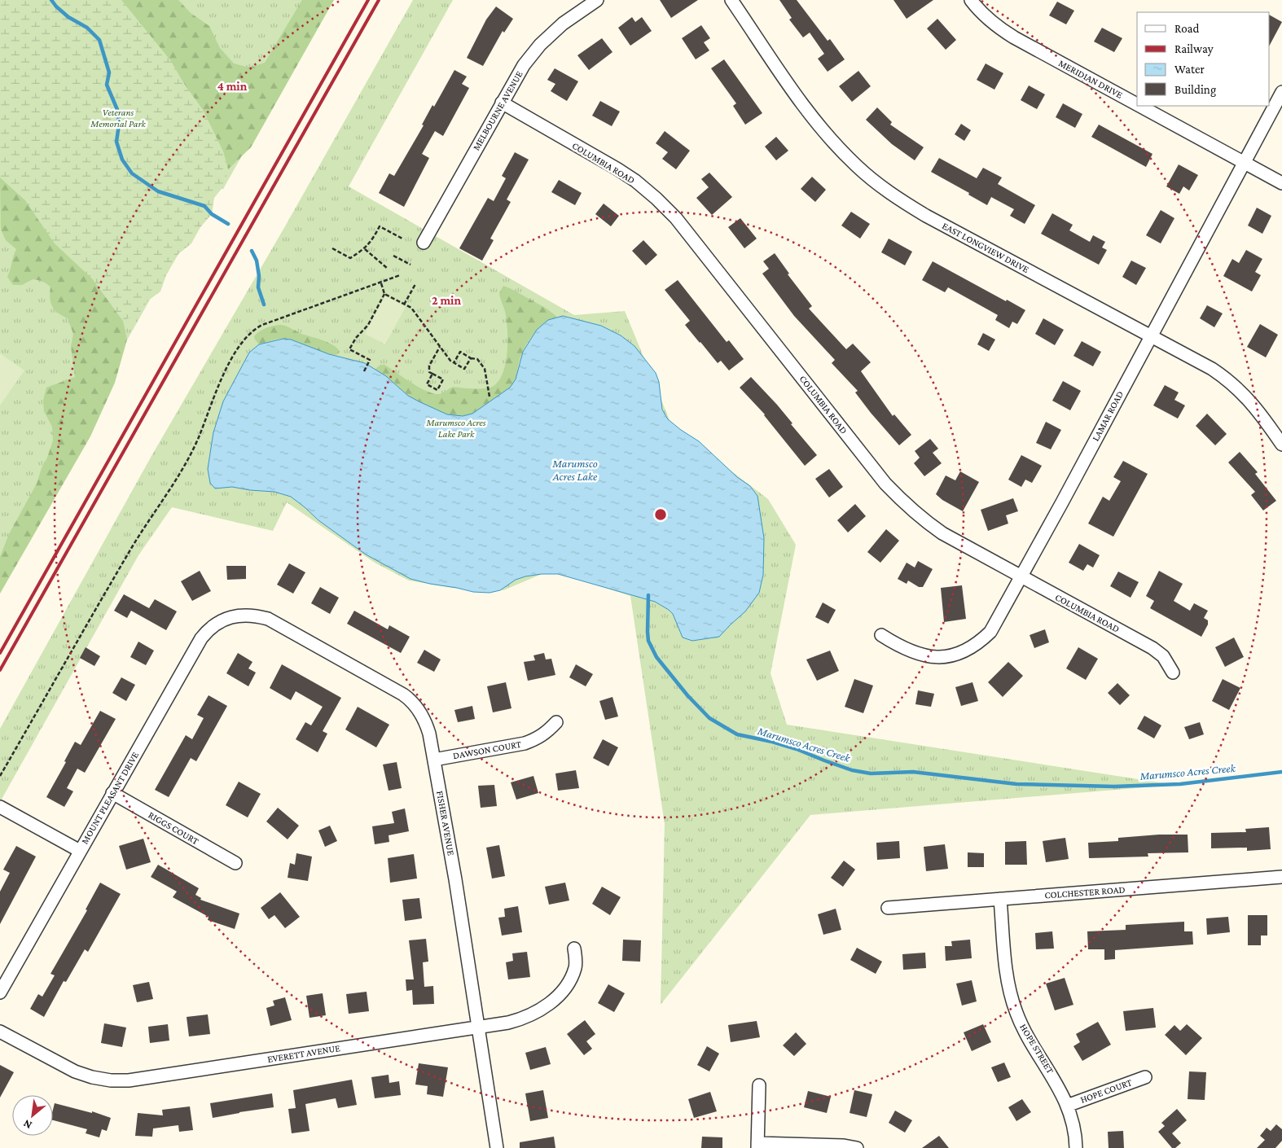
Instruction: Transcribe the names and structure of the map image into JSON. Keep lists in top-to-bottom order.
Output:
{
  "streets": {
    "street": [
      "MERIDIAN DRIVE",
      "MELBOURNE AVENUE",
      "COLUMBIA ROAD",
      "EAST LONGVIEW DRIVE",
      "LAMAR ROAD",
      "DAWSON COURT",
      "MOUNT PLEASANT DRIVE",
      "FISHER AVENUE",
      "RIGGS COURT",
      "COLCHESTER ROAD",
      "HOPE STREET",
      "EVERETT AVENUE",
      "HOPE COURT"
    ]
  },
  "crossings": [
    ["MERIDIAN DRIVE", "LAMAR ROAD"],
    ["MELBOURNE AVENUE", "COLUMBIA ROAD"],
    ["COLUMBIA ROAD", "LAMAR ROAD"],
    ["EAST LONGVIEW DRIVE", "LAMAR ROAD"],
    ["DAWSON COURT", "FISHER AVENUE"],
    ["MOUNT PLEASANT DRIVE", "FISHER AVENUE"],
    ["MOUNT PLEASANT DRIVE", "RIGGS COURT"],
    ["FISHER AVENUE", "EVERETT AVENUE"],
    ["COLCHESTER ROAD", "HOPE STREET"],
    ["HOPE STREET", "HOPE COURT"]
  ],
  "water": ["Marumsco Acres Lake", "Marumsco Acres Creek"],
  "parks": ["Veterans Memorial Park", "Marumsco Acres Lake Park"],
  "legend": [
    "Road",
    "Railway",
    "Water",
    "Building"
  ],
  "north": "bottom left",
  "rings": ["4 min", "2 min"]
}
